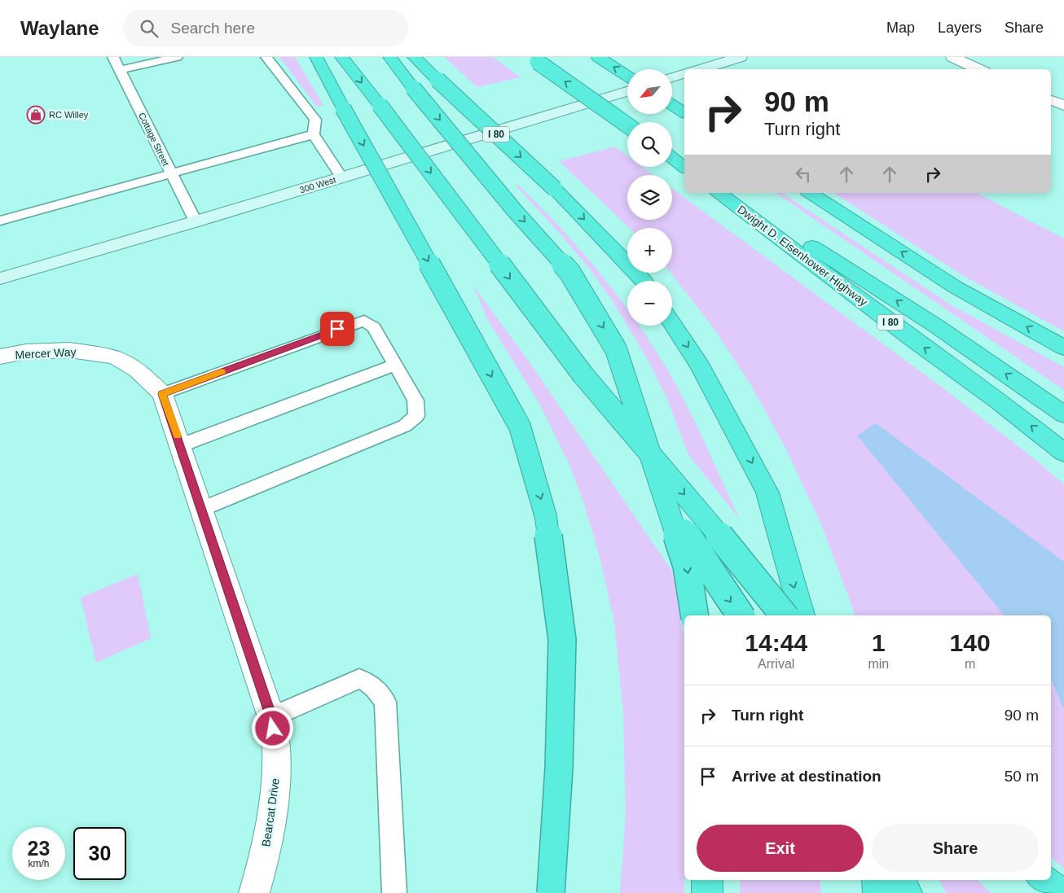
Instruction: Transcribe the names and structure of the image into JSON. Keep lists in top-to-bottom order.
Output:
{
  "streets": {
    "highway": ["I 80", "Dwight D. Eisenhower Highway"],
    "main road": ["300 West"],
    "street": ["Mercer Way", "Bearcat Drive"],
    "lane": ["Cottage Street"]
  },
  "crossings": [
    ["Cottage Street", "300 West"],
    ["Mercer Way", "Bearcat Drive"]
  ],
  "places": {
    "shop": ["RC Willey"]
  },
  "north": "bottom left",
  "page": {
    "header": "Waylane",
    "search": "Search here",
    "nav": ["Map", "Layers", "Share"],
    "map_buttons": ["+", "−"],
    "turn": ["90 m", "Turn right"],
    "eta": [
      "14:44",
      "Arrival",
      "1",
      "min",
      "140",
      "m"
    ],
    "list": [
      {
        "name": "Turn right",
        "value": "90 m"
      },
      {
        "name": "Arrive at destination",
        "value": "50 m"
      }
    ],
    "buttons": ["Exit", "Share"],
    "speed": "23 km/h",
    "limit": "30"
  }
}
